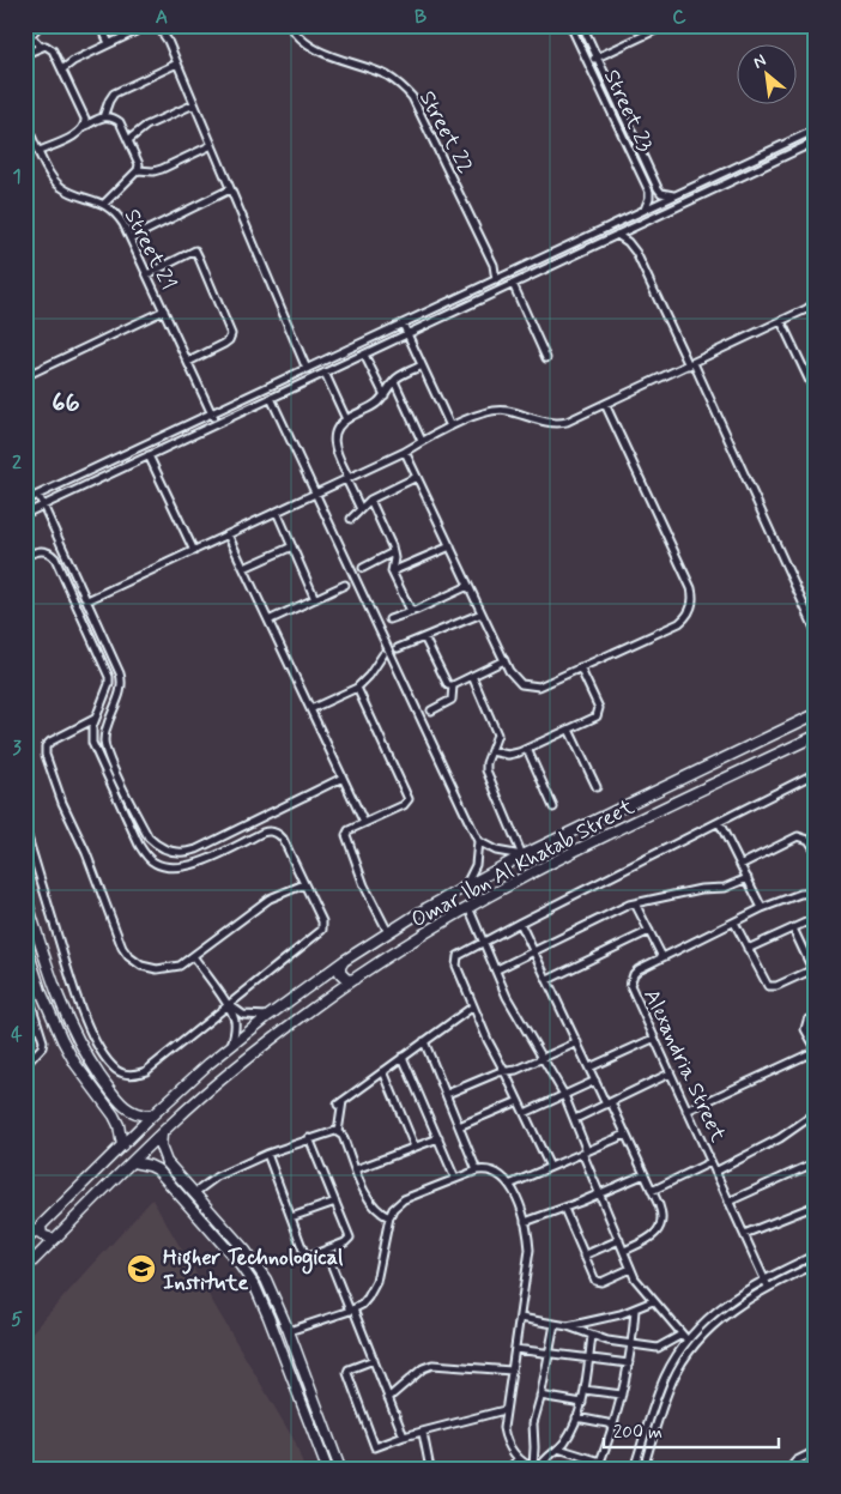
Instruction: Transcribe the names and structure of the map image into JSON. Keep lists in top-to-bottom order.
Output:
{
  "streets": {
    "street": [
      "Street 23",
      "Street 22",
      "Street 21",
      "Omar Ibn Al Khatab Street",
      "Alexandria Street"
    ]
  },
  "districts": ["66"],
  "places": {
    "school or university": ["Higher Technological Institute"]
  },
  "scale_bar": "200 m",
  "north": "top left",
  "grid": {
    "columns": ["A", "B", "C"],
    "rows": [
      "1",
      "2",
      "3",
      "4",
      "5"
    ]
  }
}
